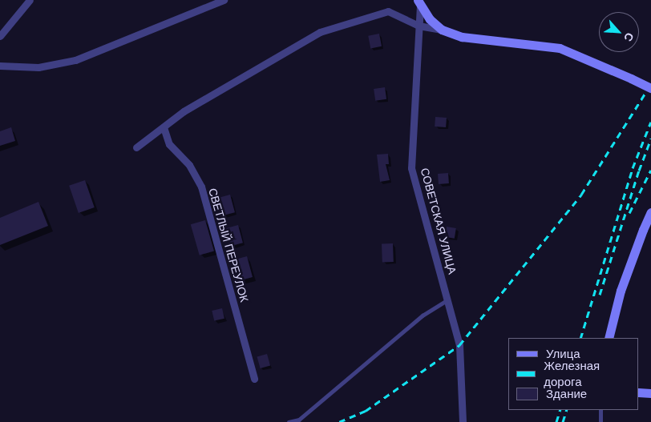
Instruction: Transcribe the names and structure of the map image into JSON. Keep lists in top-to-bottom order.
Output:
{
  "streets": {
    "street": ["СОВЕТСКАЯ УЛИЦА", "СВЕТЛЫЙ ПЕРЕУЛОК"]
  },
  "legend": ["Улица", "Железная дорога", "Здание"],
  "north": "bottom right"
}
